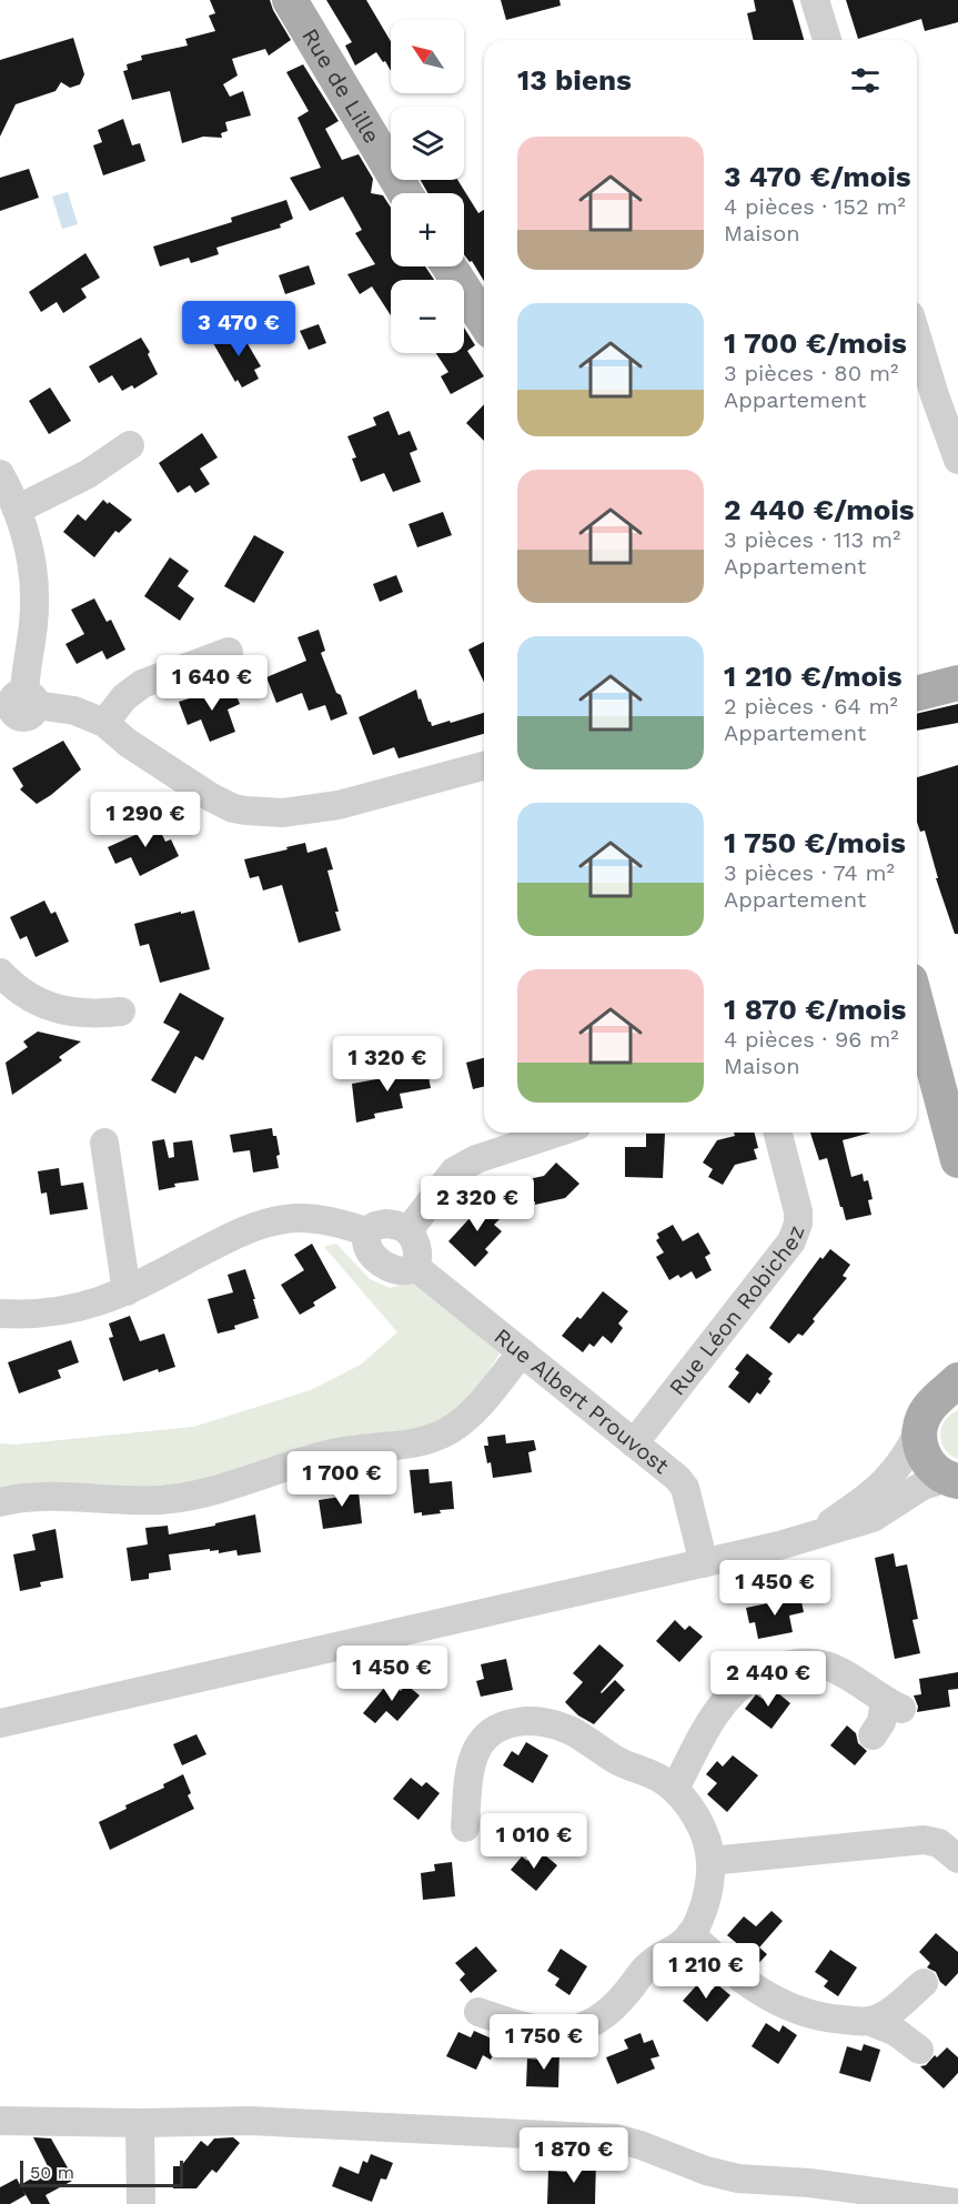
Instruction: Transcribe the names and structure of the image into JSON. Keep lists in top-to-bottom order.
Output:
{
  "streets": {
    "main road": ["Rue de Lille"],
    "street": ["Rue Léon Robichez", "Rue Albert Prouvost"]
  },
  "crossings": [
    ["Rue Léon Robichez", "Rue Albert Prouvost"]
  ],
  "scale_bar": "50 m",
  "north": "top left",
  "page": {
    "map_buttons": ["+", "−"],
    "heading": "13 biens",
    "list": [
      {
        "name": "3 470 €/mois",
        "note": "4 pièces · 152 m² · Maison"
      },
      {
        "name": "1 700 €/mois",
        "note": "3 pièces · 80 m² · Appartement"
      },
      {
        "name": "2 440 €/mois",
        "note": "3 pièces · 113 m² · Appartement"
      },
      {
        "name": "1 210 €/mois",
        "note": "2 pièces · 64 m² · Appartement"
      },
      {
        "name": "1 750 €/mois",
        "note": "3 pièces · 74 m² · Appartement"
      },
      {
        "name": "1 870 €/mois",
        "note": "4 pièces · 96 m² · Maison"
      }
    ],
    "price": [
      "3 470 €",
      "1 640 €",
      "1 290 €",
      "1 320 €",
      "2 320 €",
      "1 700 €",
      "1 450 €",
      "1 450 €",
      "2 440 €",
      "1 010 €",
      "1 210 €",
      "1 750 €",
      "1 870 €"
    ],
    "scale": "50 m"
  }
}
